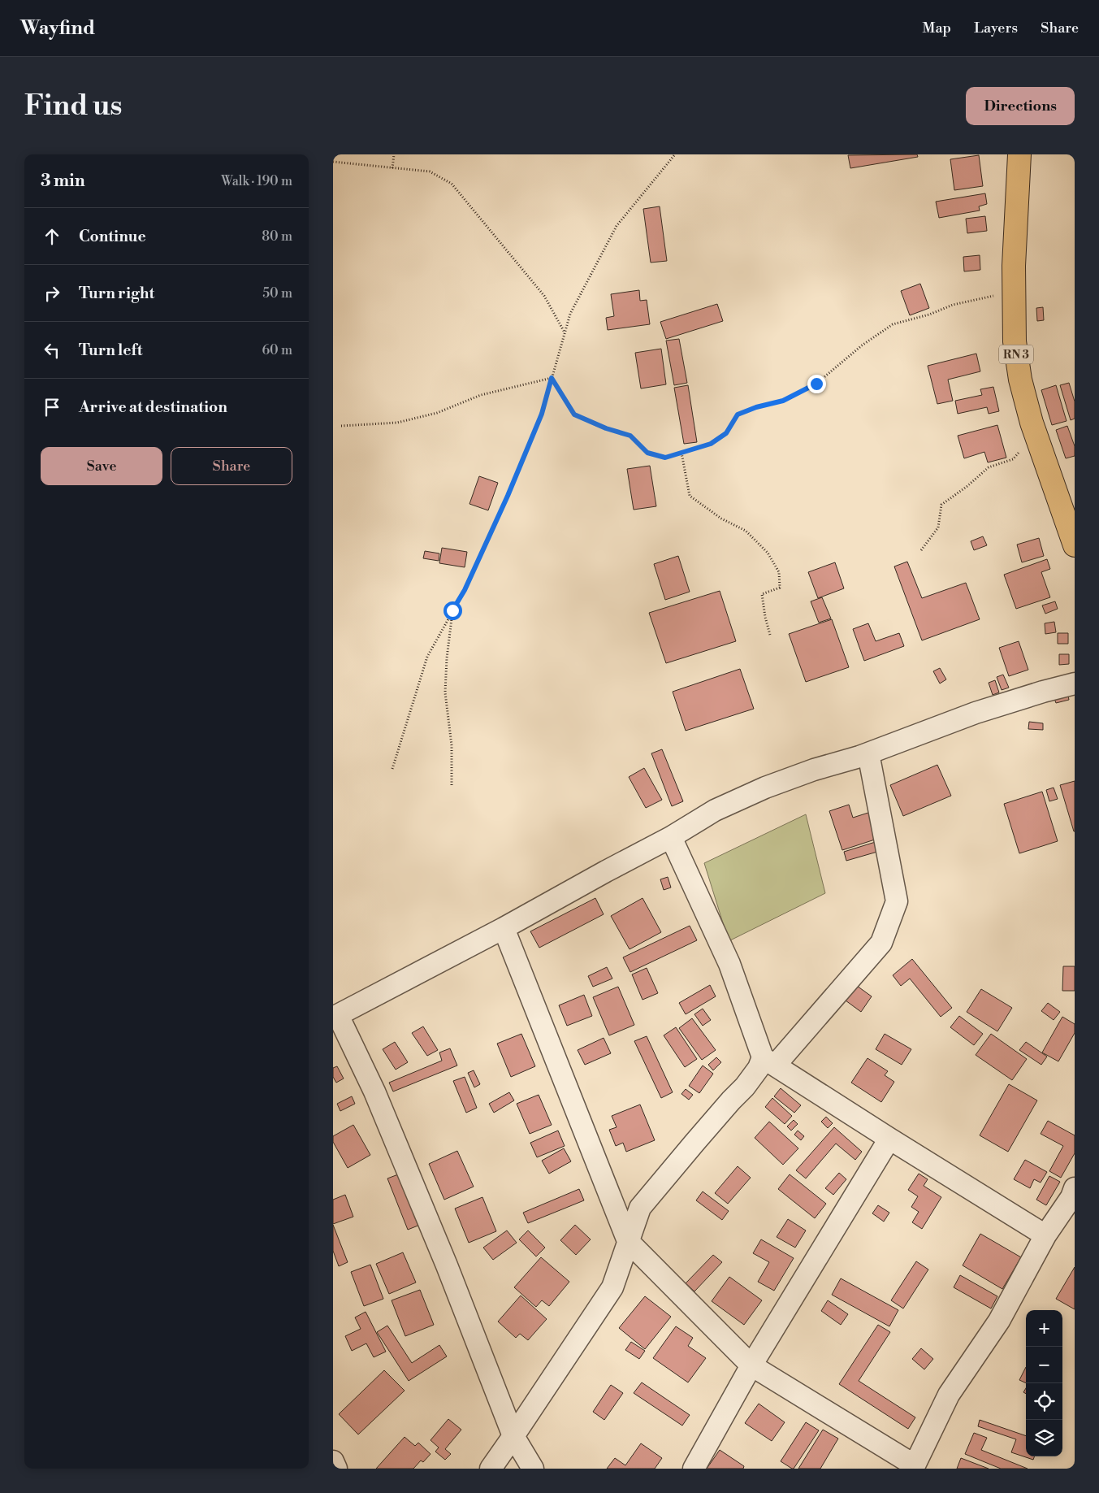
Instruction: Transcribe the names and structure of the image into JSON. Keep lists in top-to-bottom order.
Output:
{
  "streets": {
    "highway": ["RN 3"]
  },
  "page": {
    "header": "Wayfind",
    "nav": ["Map", "Layers", "Share"],
    "buttons": [
      "Directions",
      ["Save", "Share"]
    ],
    "title": "Find us",
    "heading": ["3 min", "Walk · 190 m"],
    "list": [
      ["Continue", "80 m"],
      ["Turn right", "50 m"],
      ["Turn left", "60 m"],
      "Arrive at destination"
    ],
    "map_buttons": ["+", "−"]
  }
}
